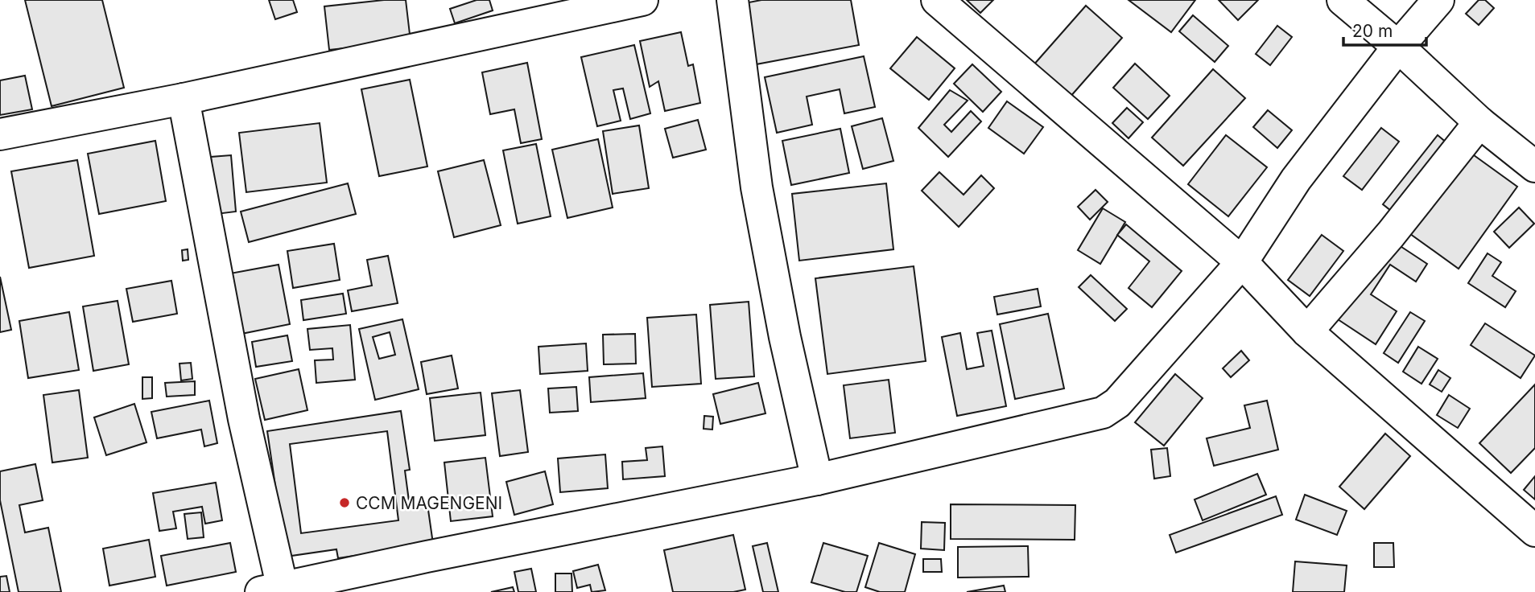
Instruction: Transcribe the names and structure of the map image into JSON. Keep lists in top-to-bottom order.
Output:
{
  "places": ["CCM MAGENGENI"],
  "scale_bar": "20 m"
}
